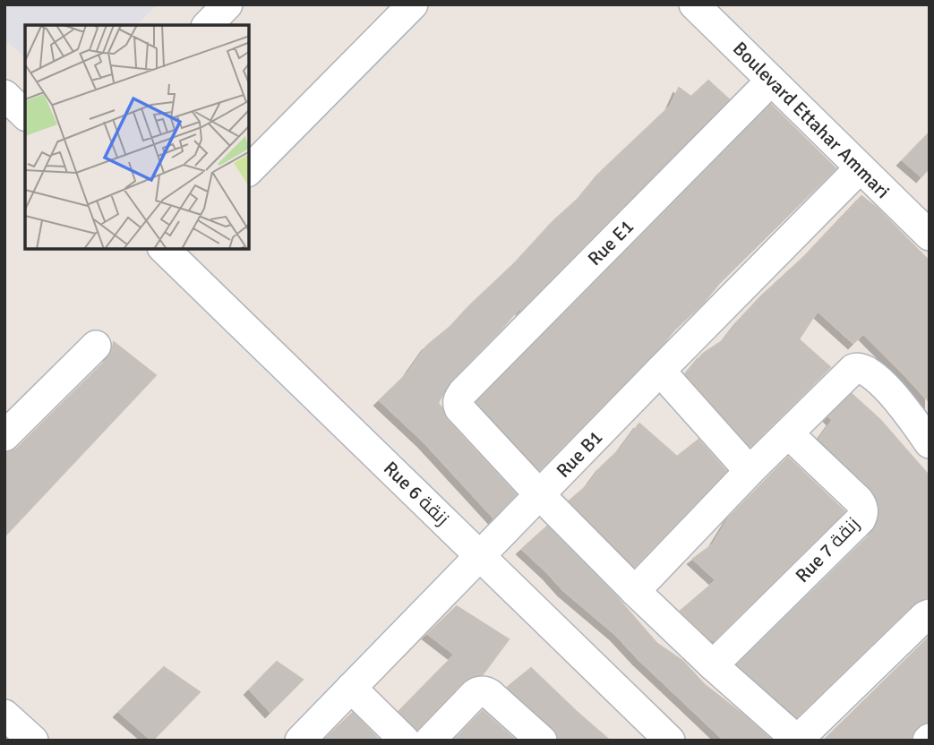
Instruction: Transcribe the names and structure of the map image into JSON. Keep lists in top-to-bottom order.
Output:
{
  "streets": {
    "street": [
      "Boulevard Ettahar Ammari",
      "Rue E1",
      "Rue B1",
      "Rue 6 زنقة",
      "Rue 7 زنقة"
    ]
  },
  "crossings": [
    ["Boulevard Ettahar Ammari", "Rue E1"],
    ["Boulevard Ettahar Ammari", "Rue B1"],
    ["Rue E1", "Rue B1"],
    ["Rue B1", "Rue 6 زنقة"]
  ]
}
